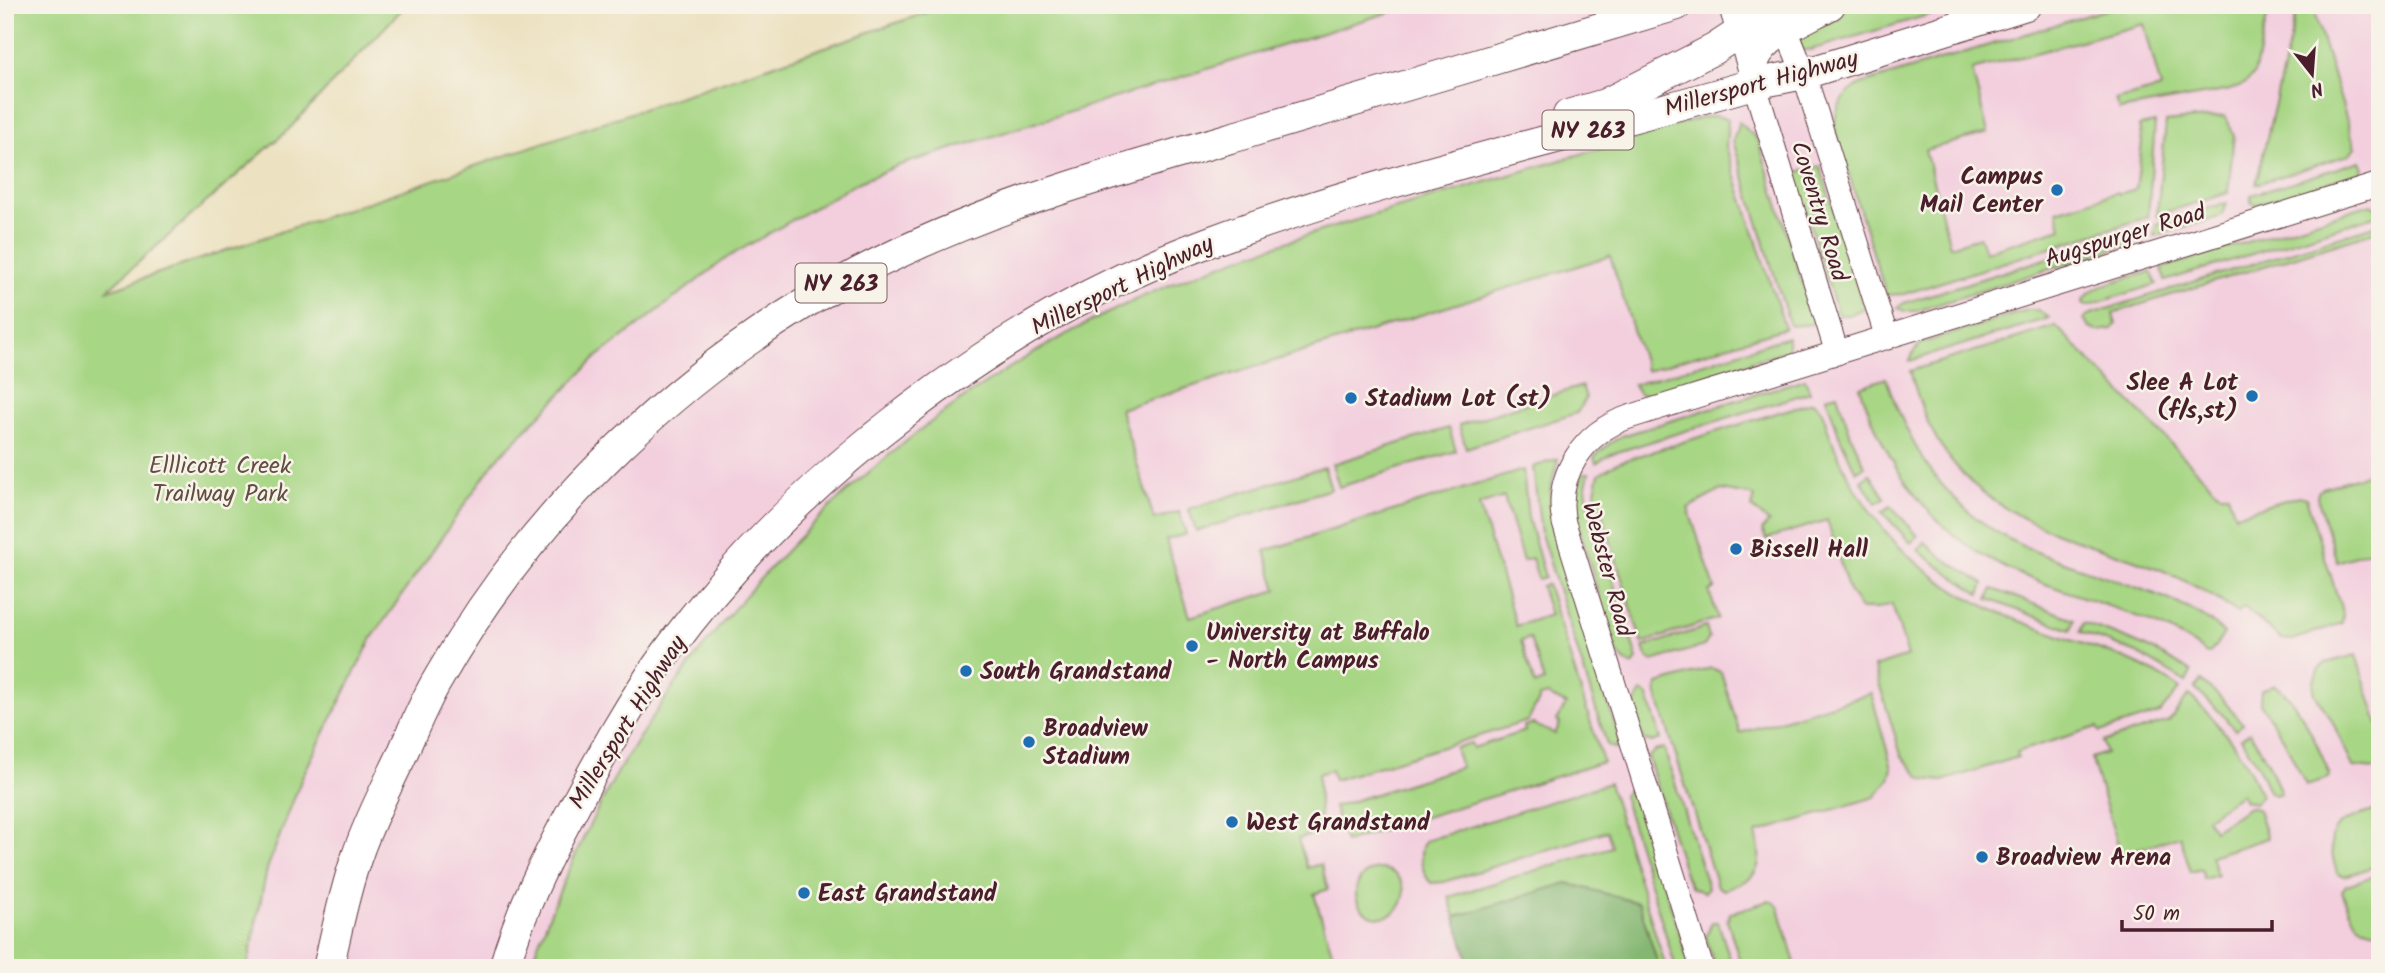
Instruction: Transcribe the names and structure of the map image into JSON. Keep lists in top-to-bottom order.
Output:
{
  "streets": {
    "main road": ["Millersport Highway", "NY 263"],
    "street": ["Coventry Road", "Augspurger Road", "Webster Road"]
  },
  "crossings": [
    ["Millersport Highway", "Coventry Road"],
    ["Coventry Road", "Augspurger Road"],
    ["Coventry Road", "Webster Road"],
    ["Augspurger Road", "Webster Road"]
  ],
  "parks": ["Elllicott Creek Trailway Park"],
  "places": [
    "Campus Mail Center",
    "Slee A Lot (f/s,st)",
    "Stadium Lot (st)",
    "Bissell Hall",
    "University at Buffalo - North Campus",
    "South Grandstand",
    "Broadview Stadium",
    "West Grandstand",
    "Broadview Arena",
    "East Grandstand"
  ],
  "scale_bar": "50 m",
  "north": "bottom"
}
